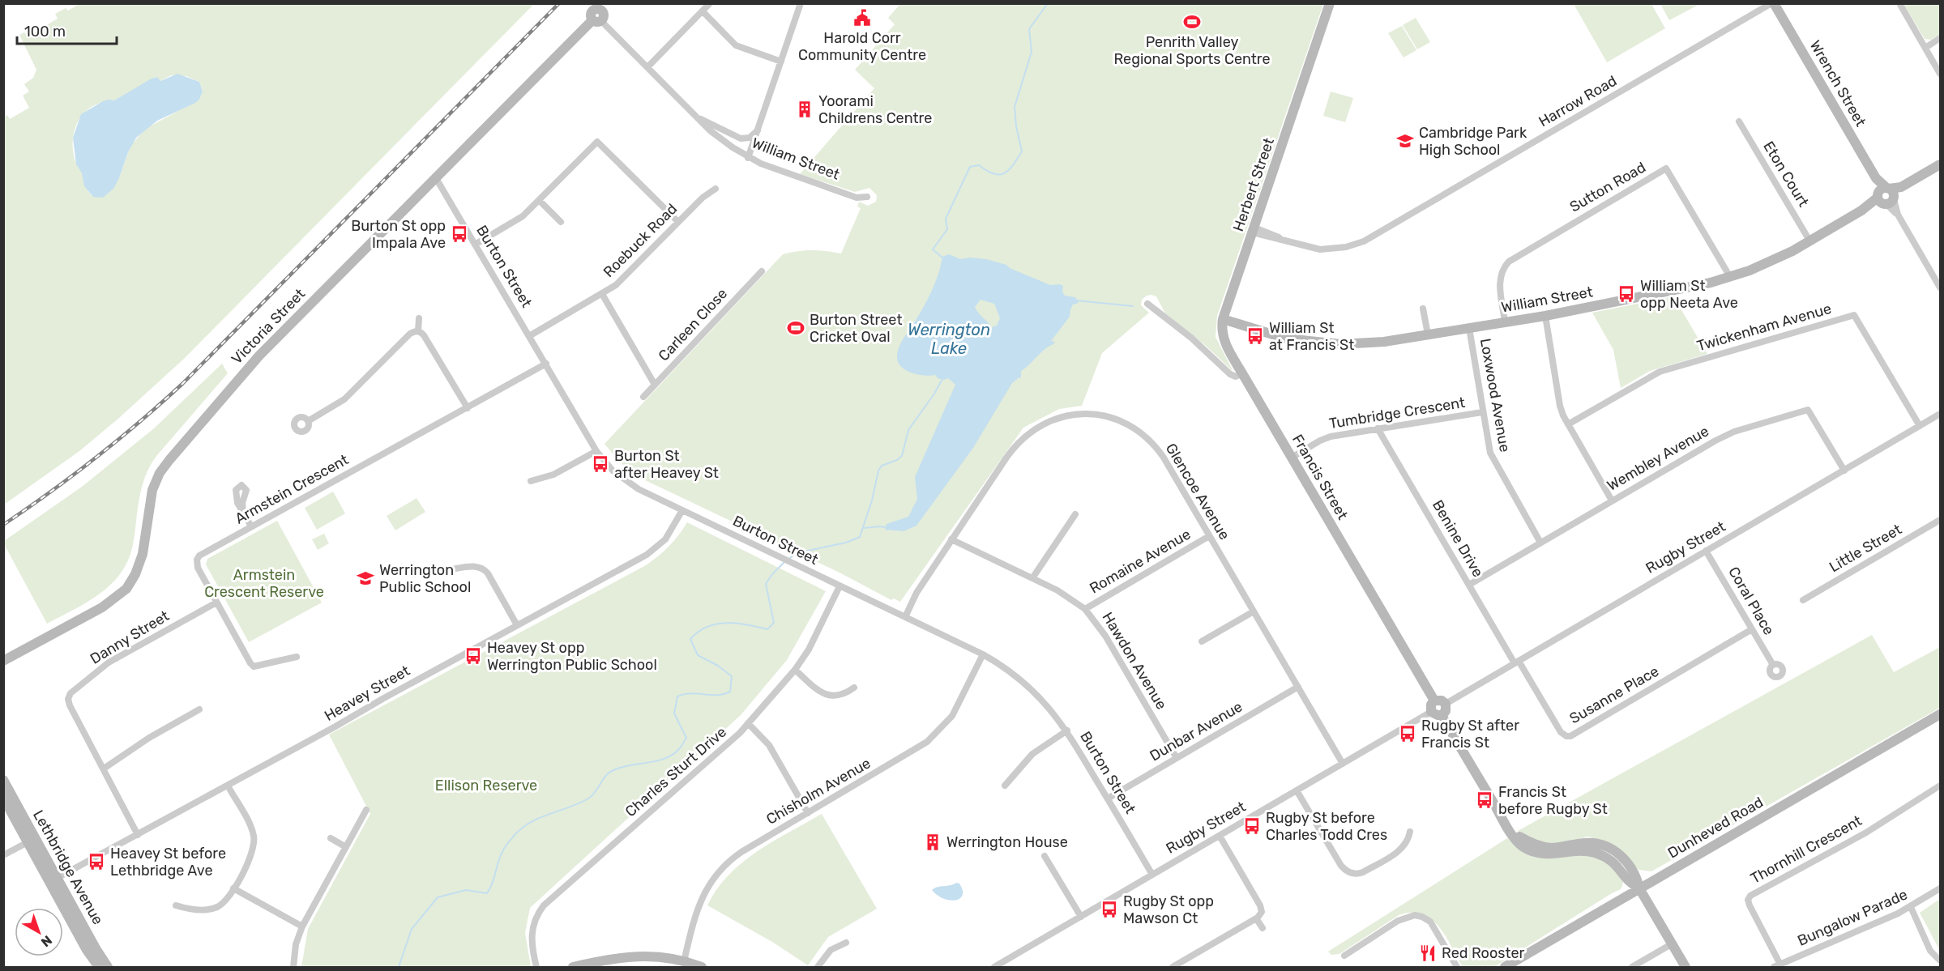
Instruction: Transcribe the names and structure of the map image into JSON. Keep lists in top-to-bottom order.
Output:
{
  "streets": {
    "street": [
      "Wrench Street",
      "Harrow Road",
      "William Street",
      "Eton Court",
      "Herbert Street",
      "Sutton Road",
      "Roebuck Road",
      "Burton Street",
      "Carleen Close",
      "Victoria Street",
      "Twickenham Avenue",
      "Loxwood Avenue",
      "Tumbridge Crescent",
      "Wembley Avenue",
      "Francis Street",
      "Armstein Crescent",
      "Glencoe Avenue",
      "Benine Drive",
      "Rugby Street",
      "Little Street",
      "Romaine Avenue",
      "Coral Place",
      "Danny Street",
      "Hawdon Avenue",
      "Heavey Street",
      "Susanne Place",
      "Dunbar Avenue",
      "Charles Sturt Drive",
      "Chisholm Avenue",
      "Dunheved Road",
      "Thornhill Crescent",
      "Lethbridge Avenue",
      "Bungalow Parade"
    ]
  },
  "crossings": [
    ["Wrench Street", "Harrow Road"],
    ["Wrench Street", "William Street"],
    ["Harrow Road", "Herbert Street"],
    ["William Street", "Eton Court"],
    ["William Street", "Herbert Street"],
    ["William Street", "Sutton Road"],
    ["William Street", "Victoria Street"],
    ["William Street", "Loxwood Avenue"],
    ["Herbert Street", "Francis Street"],
    ["Roebuck Road", "Burton Street"],
    ["Burton Street", "Victoria Street"],
    ["Burton Street", "Armstein Crescent"],
    ["Burton Street", "Glencoe Avenue"],
    ["Burton Street", "Rugby Street"],
    ["Burton Street", "Heavey Street"],
    ["Burton Street", "Dunbar Avenue"],
    ["Burton Street", "Charles Sturt Drive"],
    ["Burton Street", "Chisholm Avenue"],
    ["Twickenham Avenue", "Rugby Street"],
    ["Loxwood Avenue", "Tumbridge Crescent"],
    ["Loxwood Avenue", "Wembley Avenue"],
    ["Tumbridge Crescent", "Francis Street"],
    ["Tumbridge Crescent", "Benine Drive"],
    ["Wembley Avenue", "Benine Drive"],
    ["Wembley Avenue", "Rugby Street"],
    ["Francis Street", "Rugby Street"],
    ["Armstein Crescent", "Danny Street"],
    ["Glencoe Avenue", "Rugby Street"],
    ["Glencoe Avenue", "Romaine Avenue"],
    ["Glencoe Avenue", "Hawdon Avenue"],
    ["Glencoe Avenue", "Dunbar Avenue"],
    ["Benine Drive", "Rugby Street"],
    ["Benine Drive", "Susanne Place"],
    ["Rugby Street", "Coral Place"],
    ["Rugby Street", "Susanne Place"],
    ["Romaine Avenue", "Hawdon Avenue"],
    ["Coral Place", "Susanne Place"],
    ["Danny Street", "Heavey Street"],
    ["Hawdon Avenue", "Dunbar Avenue"],
    ["Heavey Street", "Lethbridge Avenue"],
    ["Thornhill Crescent", "Bungalow Parade"]
  ],
  "water": ["Werrington Lake"],
  "parks": ["Armstein Crescent Reserve", "Ellison Reserve"],
  "places": {
    "public building": ["Harold Corr Community Centre"],
    "sports": ["Penrith Valley Regional Sports Centre", "Burton Street Cricket Oval"],
    "building": ["Yoorami Childrens Centre", "Werrington House"],
    "school or university": ["Cambridge Park High School", "Werrington Public School"],
    "bus stop": [
      "Burton St opp Impala Ave",
      "William St opp Neeta Ave",
      "William St at Francis St",
      "Burton St after Heavey St",
      "Heavey St opp Werrington Public School",
      "Rugby St after Francis St",
      "Francis St before Rugby St",
      "Rugby St before Charles Todd Cres",
      "Heavey St before Lethbridge Ave",
      "Rugby St opp Mawson Ct"
    ],
    "restaurant": ["Red Rooster"]
  },
  "scale_bar": "100 m",
  "north": "bottom right"
}
